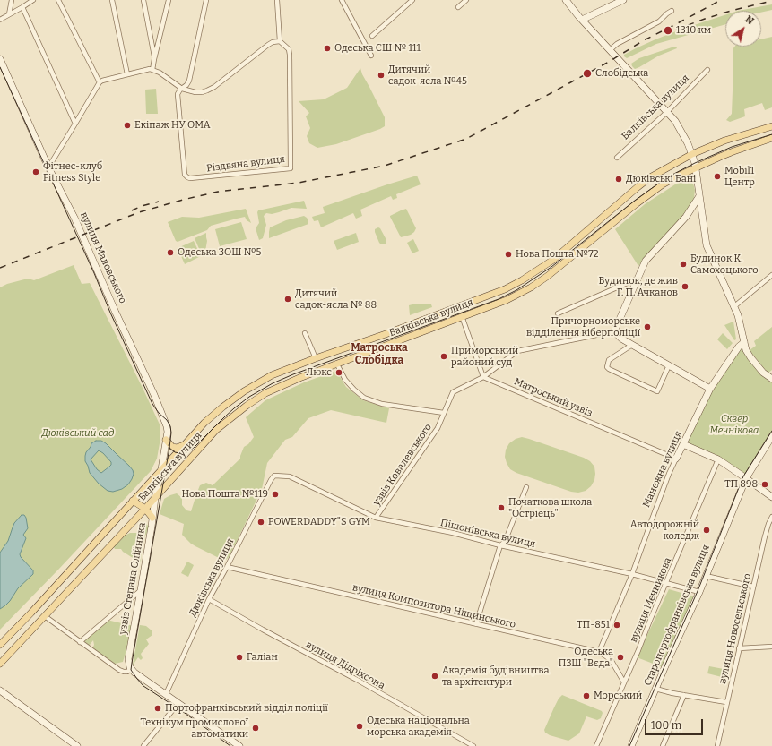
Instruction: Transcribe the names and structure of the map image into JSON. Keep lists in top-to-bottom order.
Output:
{
  "streets": {
    "main road": ["Балківська вулиця"],
    "street": [
      "Різдвяна вулиця",
      "вулиця Маловського",
      "Матроський узвіз",
      "узвіз Ковалевського",
      "Манежна вулиця",
      "Пішонівська вулиця",
      "Дюківська вулиця",
      "узвіз Степана Олійника",
      "вулиця Мечникова",
      "вулиця Композитора Ніщинського",
      "Старопортофранківська вулиця",
      "вулиця Новосельського",
      "вулиця Дідріхсона"
    ]
  },
  "crossings": [
    ["Балківська вулиця", "вулиця Маловського"],
    ["Балківська вулиця", "узвіз Степана Олійника"],
    ["вулиця Маловського", "узвіз Степана Олійника"],
    ["Матроський узвіз", "узвіз Ковалевського"],
    ["Матроський узвіз", "Манежна вулиця"],
    ["узвіз Ковалевського", "Пішонівська вулиця"],
    ["Манежна вулиця", "Пішонівська вулиця"],
    ["Манежна вулиця", "вулиця Композитора Ніщинського"],
    ["Пішонівська вулиця", "Дюківська вулиця"],
    ["Пішонівська вулиця", "вулиця Мечникова"],
    ["Пішонівська вулиця", "Старопортофранківська вулиця"],
    ["Дюківська вулиця", "вулиця Композитора Ніщинського"],
    ["Дюківська вулиця", "вулиця Дідріхсона"],
    ["вулиця Мечникова", "вулиця Композитора Ніщинського"]
  ],
  "districts": ["Матроська Слобідка"],
  "parks": ["Сквер Мечнікова", "Дюківський сад"],
  "places": [
    "1310 км",
    "Одеська СШ № 111",
    "Слобідська",
    "Дитячий садок-ясла №45",
    "Екіпаж НУ ОМА",
    "Фітнес-клуб Fitness Style",
    "Mobil1 Центр",
    "Дюківські Бані",
    "Одеська ЗОШ №5",
    "Нова Пошта №72",
    "Будинок К. Самохоцького",
    "Будинок, де жив Г. П. Ачканов",
    "Дитячий садок-ясла № 88",
    "Причорноморське відділення кіберполіції",
    "Приморський районий суд",
    "Люкс",
    "ТП 898",
    "Нова Пошта №119",
    "Початкова школа \"Остріець\"",
    "POWERDADDY\"S GYM",
    "Автодорожній коледж",
    "ТП-851",
    "Галіан",
    "Одеська ПЗШ \"Вєда\"",
    "Академія будівництва та архітектури",
    "Морський",
    "Портофранківський відділ поліції",
    "Одеська національна морська академія",
    "Технікум промислової автоматики"
  ],
  "scale_bar": "100 m",
  "north": "top right"
}
